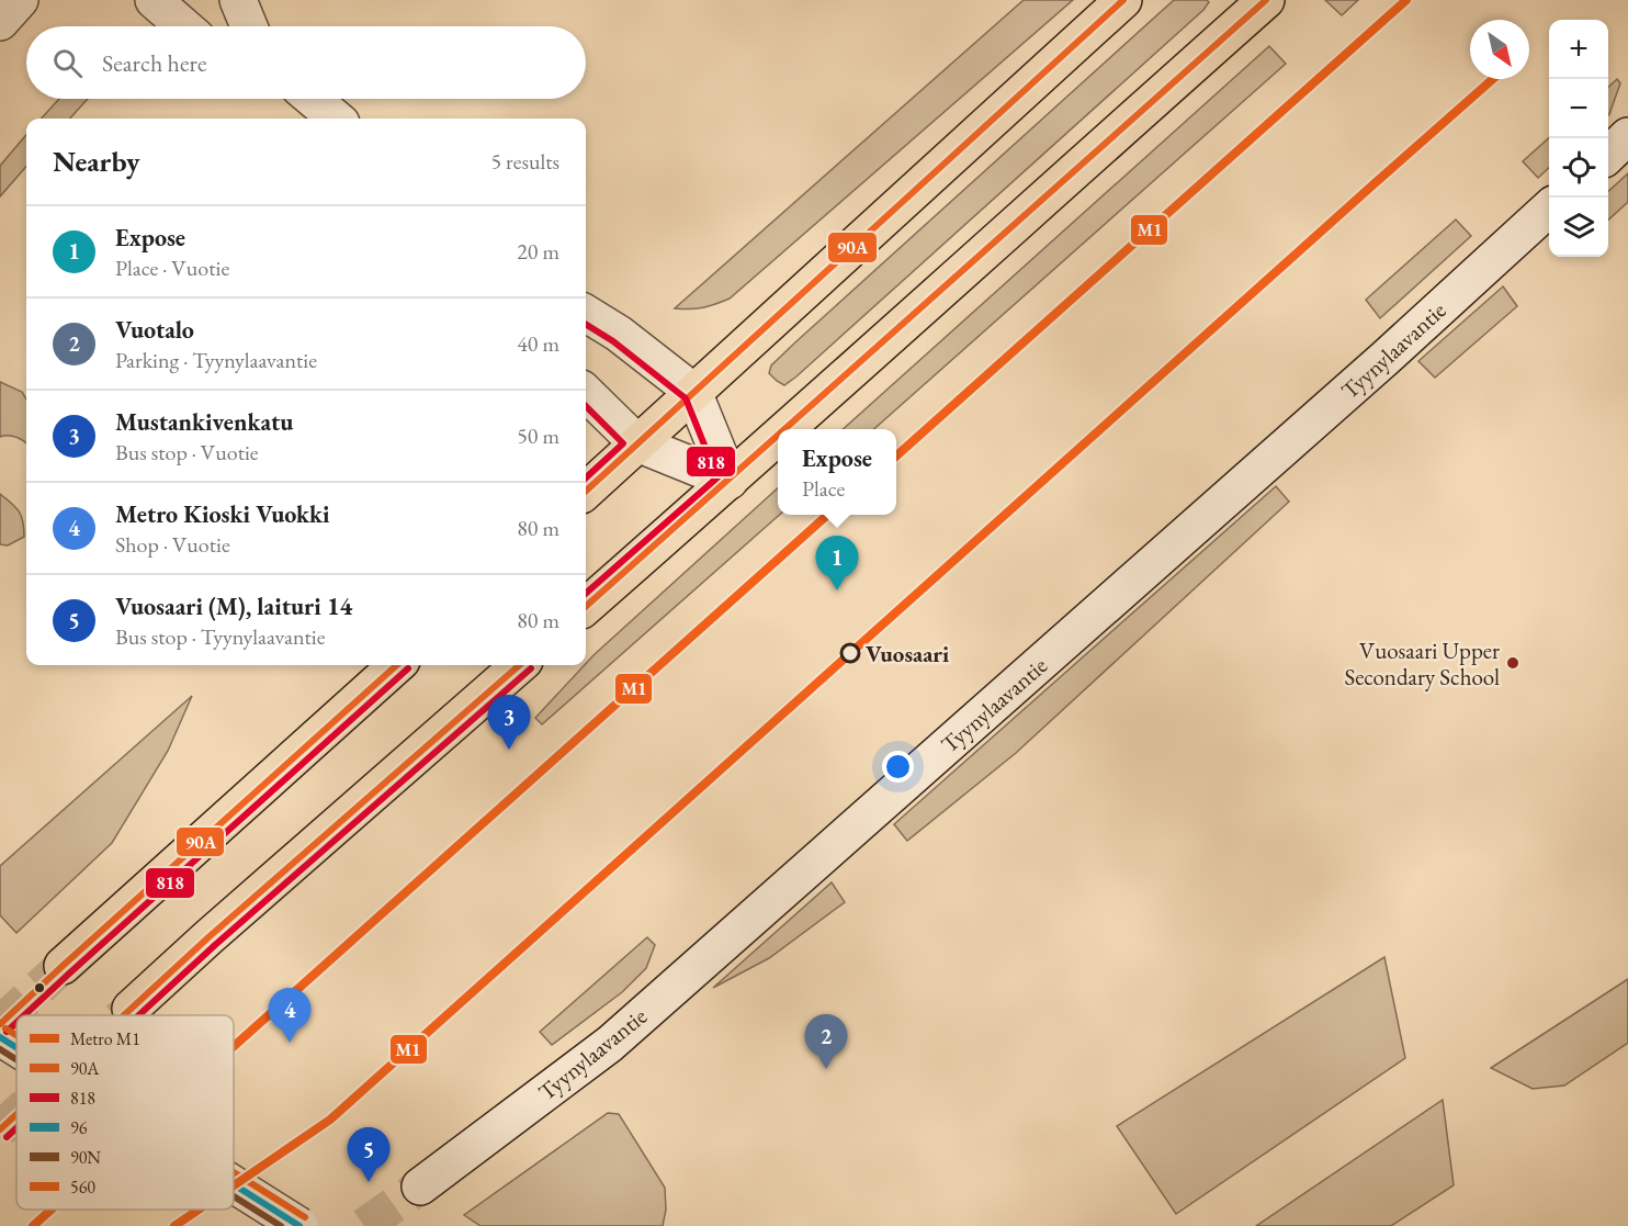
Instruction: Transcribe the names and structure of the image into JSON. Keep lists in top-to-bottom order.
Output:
{
  "streets": {
    "street": ["Tyynylaavantie"]
  },
  "places": ["Vuosaari", "Vuosaari Upper Secondary School"],
  "lines": [
    "metro line M1",
    "transit line 90A",
    "transit line 818",
    "transit line 560",
    "transit line 96",
    "transit line 90N"
  ],
  "legend": [
    "Metro M1",
    "90A",
    "818",
    "96",
    "90N",
    "560"
  ],
  "north": "bottom right",
  "page": {
    "map_buttons": ["+", "−"],
    "search": "Search here",
    "heading": ["Nearby", "5 results"],
    "list": [
      {
        "mark": "1",
        "name": "Expose",
        "note": "Place · Vuotie",
        "value": "20 m"
      },
      {
        "mark": "2",
        "name": "Vuotalo",
        "note": "Parking · Tyynylaavantie",
        "value": "40 m"
      },
      {
        "mark": "3",
        "name": "Mustankivenkatu",
        "note": "Bus stop · Vuotie",
        "value": "50 m"
      },
      {
        "mark": "4",
        "name": "Metro Kioski Vuokki",
        "note": "Shop · Vuotie",
        "value": "80 m"
      },
      {
        "mark": "5",
        "name": "Vuosaari (M), laituri 14",
        "note": "Bus stop · Tyynylaavantie",
        "value": "80 m"
      }
    ],
    "popup": ["Expose", "Place"],
    "pins": [
      "1",
      "3",
      "4",
      "2",
      "5"
    ]
  }
}
